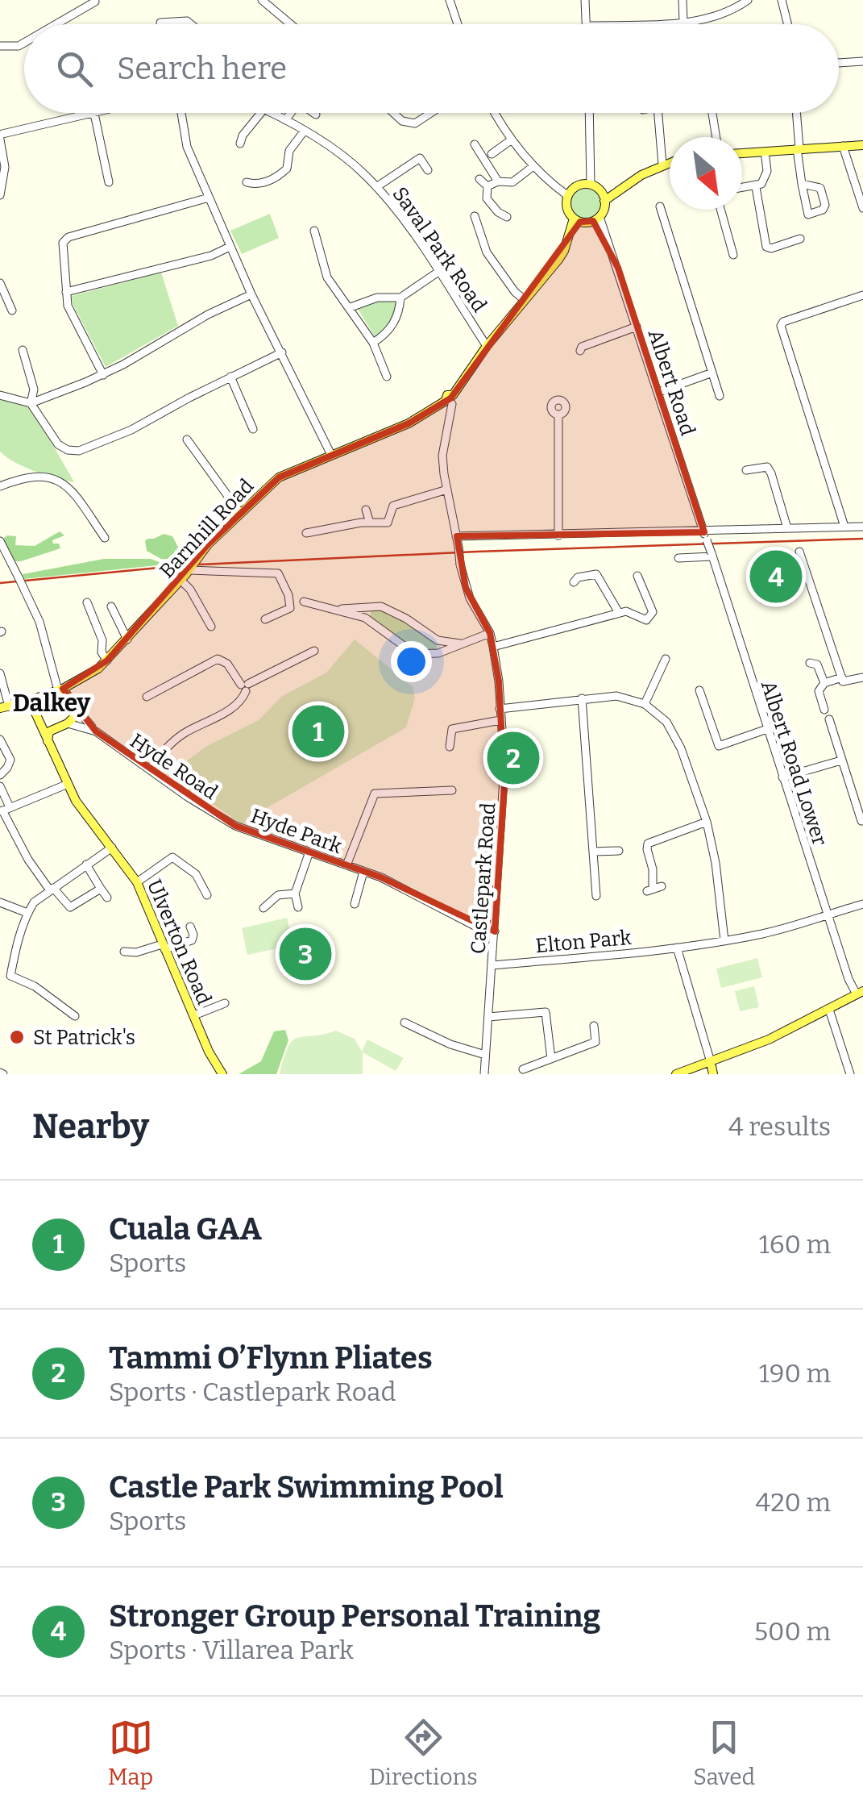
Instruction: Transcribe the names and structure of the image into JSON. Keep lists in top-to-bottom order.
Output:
{
  "streets": {
    "main road": ["Barnhill Road", "Hyde Road", "Ulverton Road"],
    "street": [
      "Saval Park Road",
      "Albert Road",
      "Albert Road Lower",
      "Hyde Park",
      "Castlepark Road",
      "Elton Park"
    ]
  },
  "crossings": [
    ["Saval Park Road", "Barnhill Road"],
    ["Albert Road", "Barnhill Road"],
    ["Albert Road", "Albert Road Lower"],
    ["Barnhill Road", "Hyde Road"],
    ["Barnhill Road", "Castlepark Road"],
    ["Barnhill Road", "Ulverton Road"],
    ["Albert Road Lower", "Elton Park"],
    ["Hyde Road", "Hyde Park"],
    ["Hyde Road", "Ulverton Road"],
    ["Hyde Park", "Castlepark Road"],
    ["Castlepark Road", "Elton Park"]
  ],
  "districts": ["Dalkey"],
  "places": ["St Patrick's"],
  "north": "bottom right",
  "page": {
    "search": "Search here",
    "pins": [
      "4",
      "1",
      "2",
      "3"
    ],
    "heading": ["Nearby", "4 results"],
    "list": [
      {
        "mark": "1",
        "name": "Cuala GAA",
        "note": "Sports",
        "value": "160 m"
      },
      {
        "mark": "2",
        "name": "Tammi O’Flynn Pliates",
        "note": "Sports · Castlepark Road",
        "value": "190 m"
      },
      {
        "mark": "3",
        "name": "Castle Park Swimming Pool",
        "note": "Sports",
        "value": "420 m"
      },
      {
        "mark": "4",
        "name": "Stronger Group Personal Training",
        "note": "Sports · Villarea Park",
        "value": "500 m"
      }
    ],
    "nav": ["Map", "Directions", "Saved"]
  }
}
